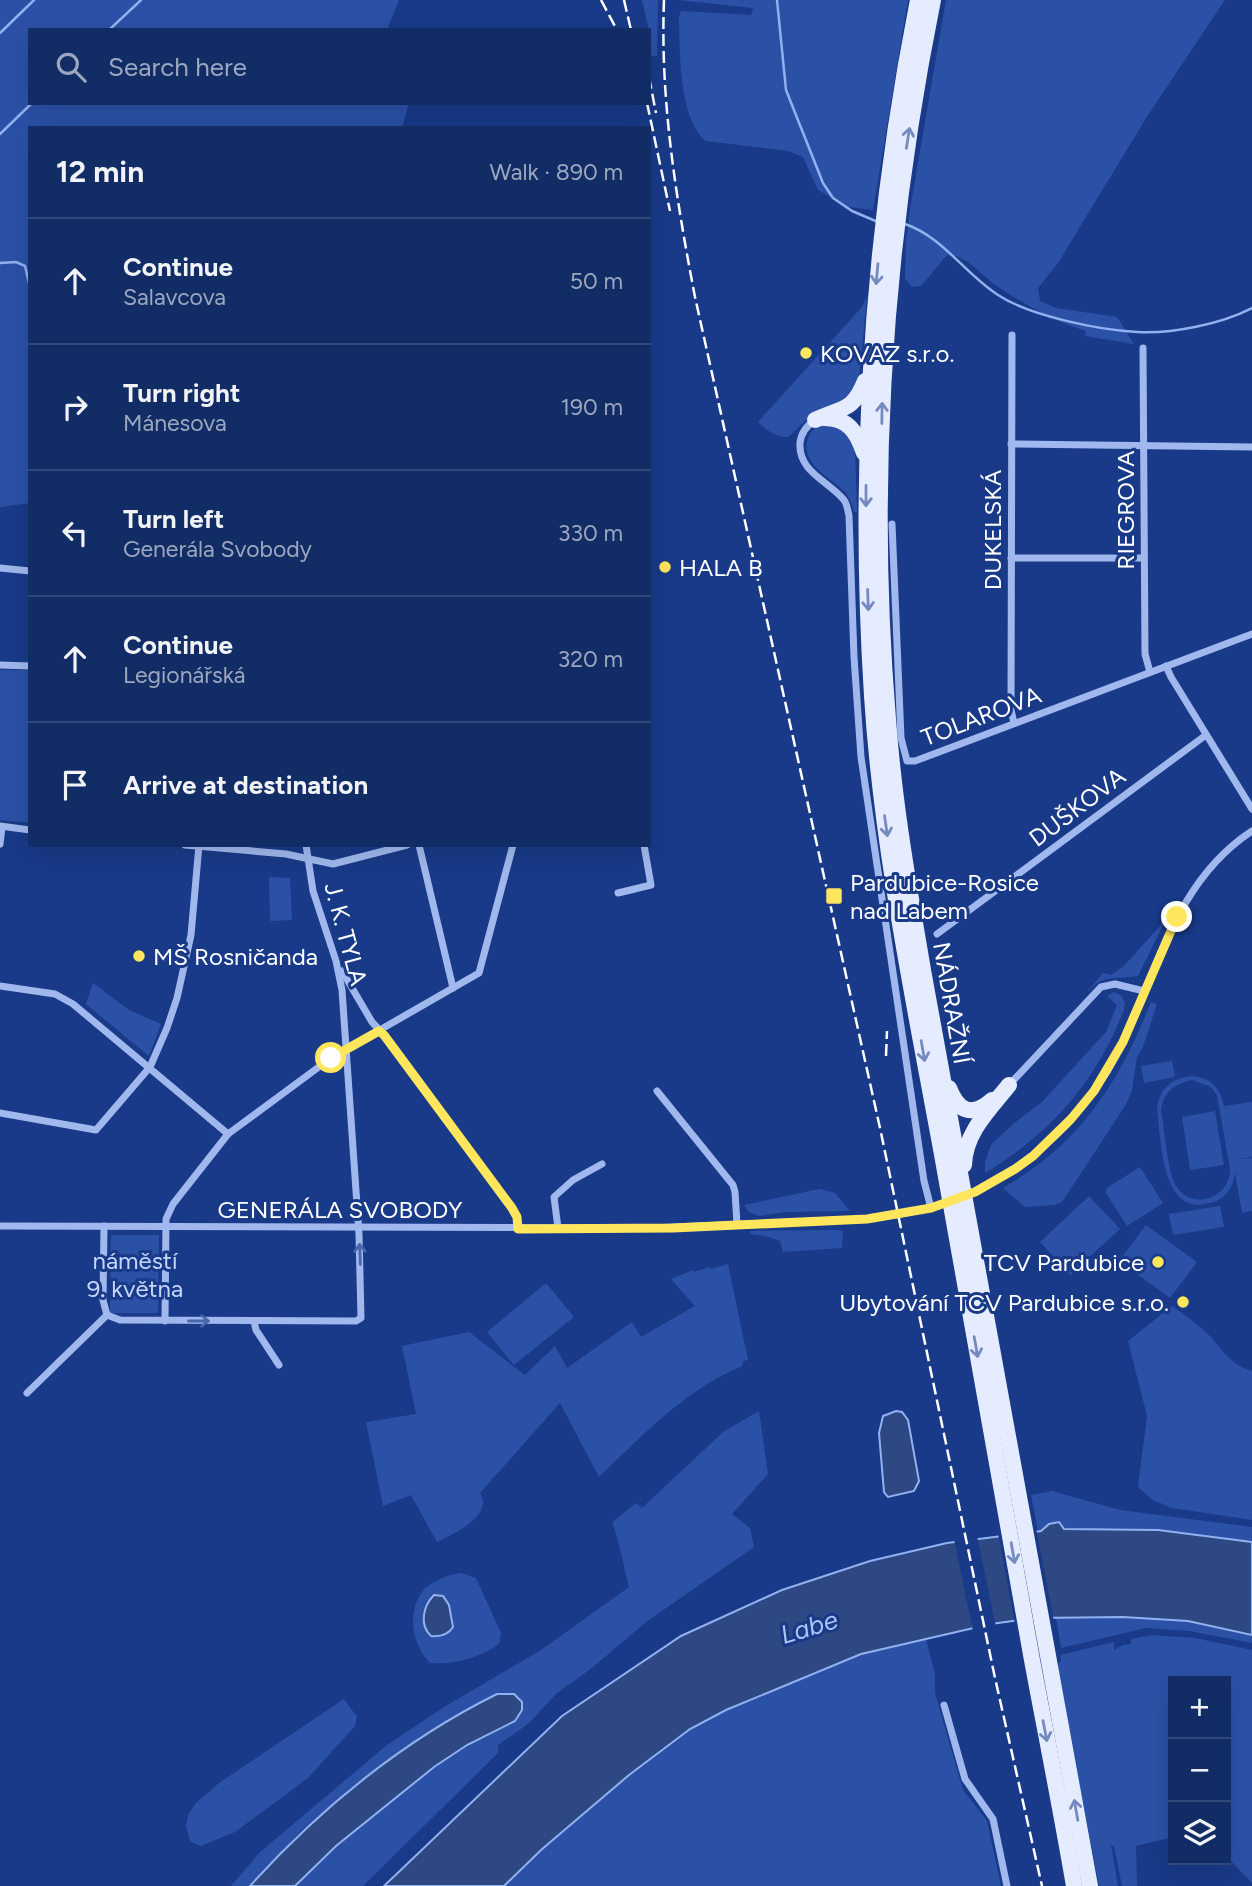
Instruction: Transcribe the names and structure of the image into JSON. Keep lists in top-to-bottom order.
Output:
{
  "streets": {
    "main road": ["NÁDRAŽNÍ"],
    "street": [
      "RIEGROVA",
      "DUKELSKÁ",
      "TOLAROVA",
      "DUŠKOVA",
      "J. K. TYLA",
      "GENERÁLA SVOBODY"
    ]
  },
  "crossings": [
    ["RIEGROVA", "TOLAROVA"],
    ["DUKELSKÁ", "TOLAROVA"],
    ["J. K. TYLA", "GENERÁLA SVOBODY"]
  ],
  "water": ["Labe"],
  "parks": ["náměstí 9. května"],
  "places": {
    "other": [
      "KOVAZ s.r.o.",
      "HALA B",
      "MŠ Rosničanda",
      "TCV Pardubice",
      "Ubytování TCV Pardubice s.r.o."
    ],
    "transit": ["Pardubice-Rosice nad Labem"]
  },
  "page": {
    "search": "Search here",
    "heading": ["12 min", "Walk · 890 m"],
    "list": [
      ["Continue", "Salavcova", "50 m"],
      ["Turn right", "Mánesova", "190 m"],
      ["Turn left", "Generála Svobody", "330 m"],
      ["Continue", "Legionářská", "320 m"],
      "Arrive at destination"
    ],
    "map_buttons": ["+", "−"]
  }
}
